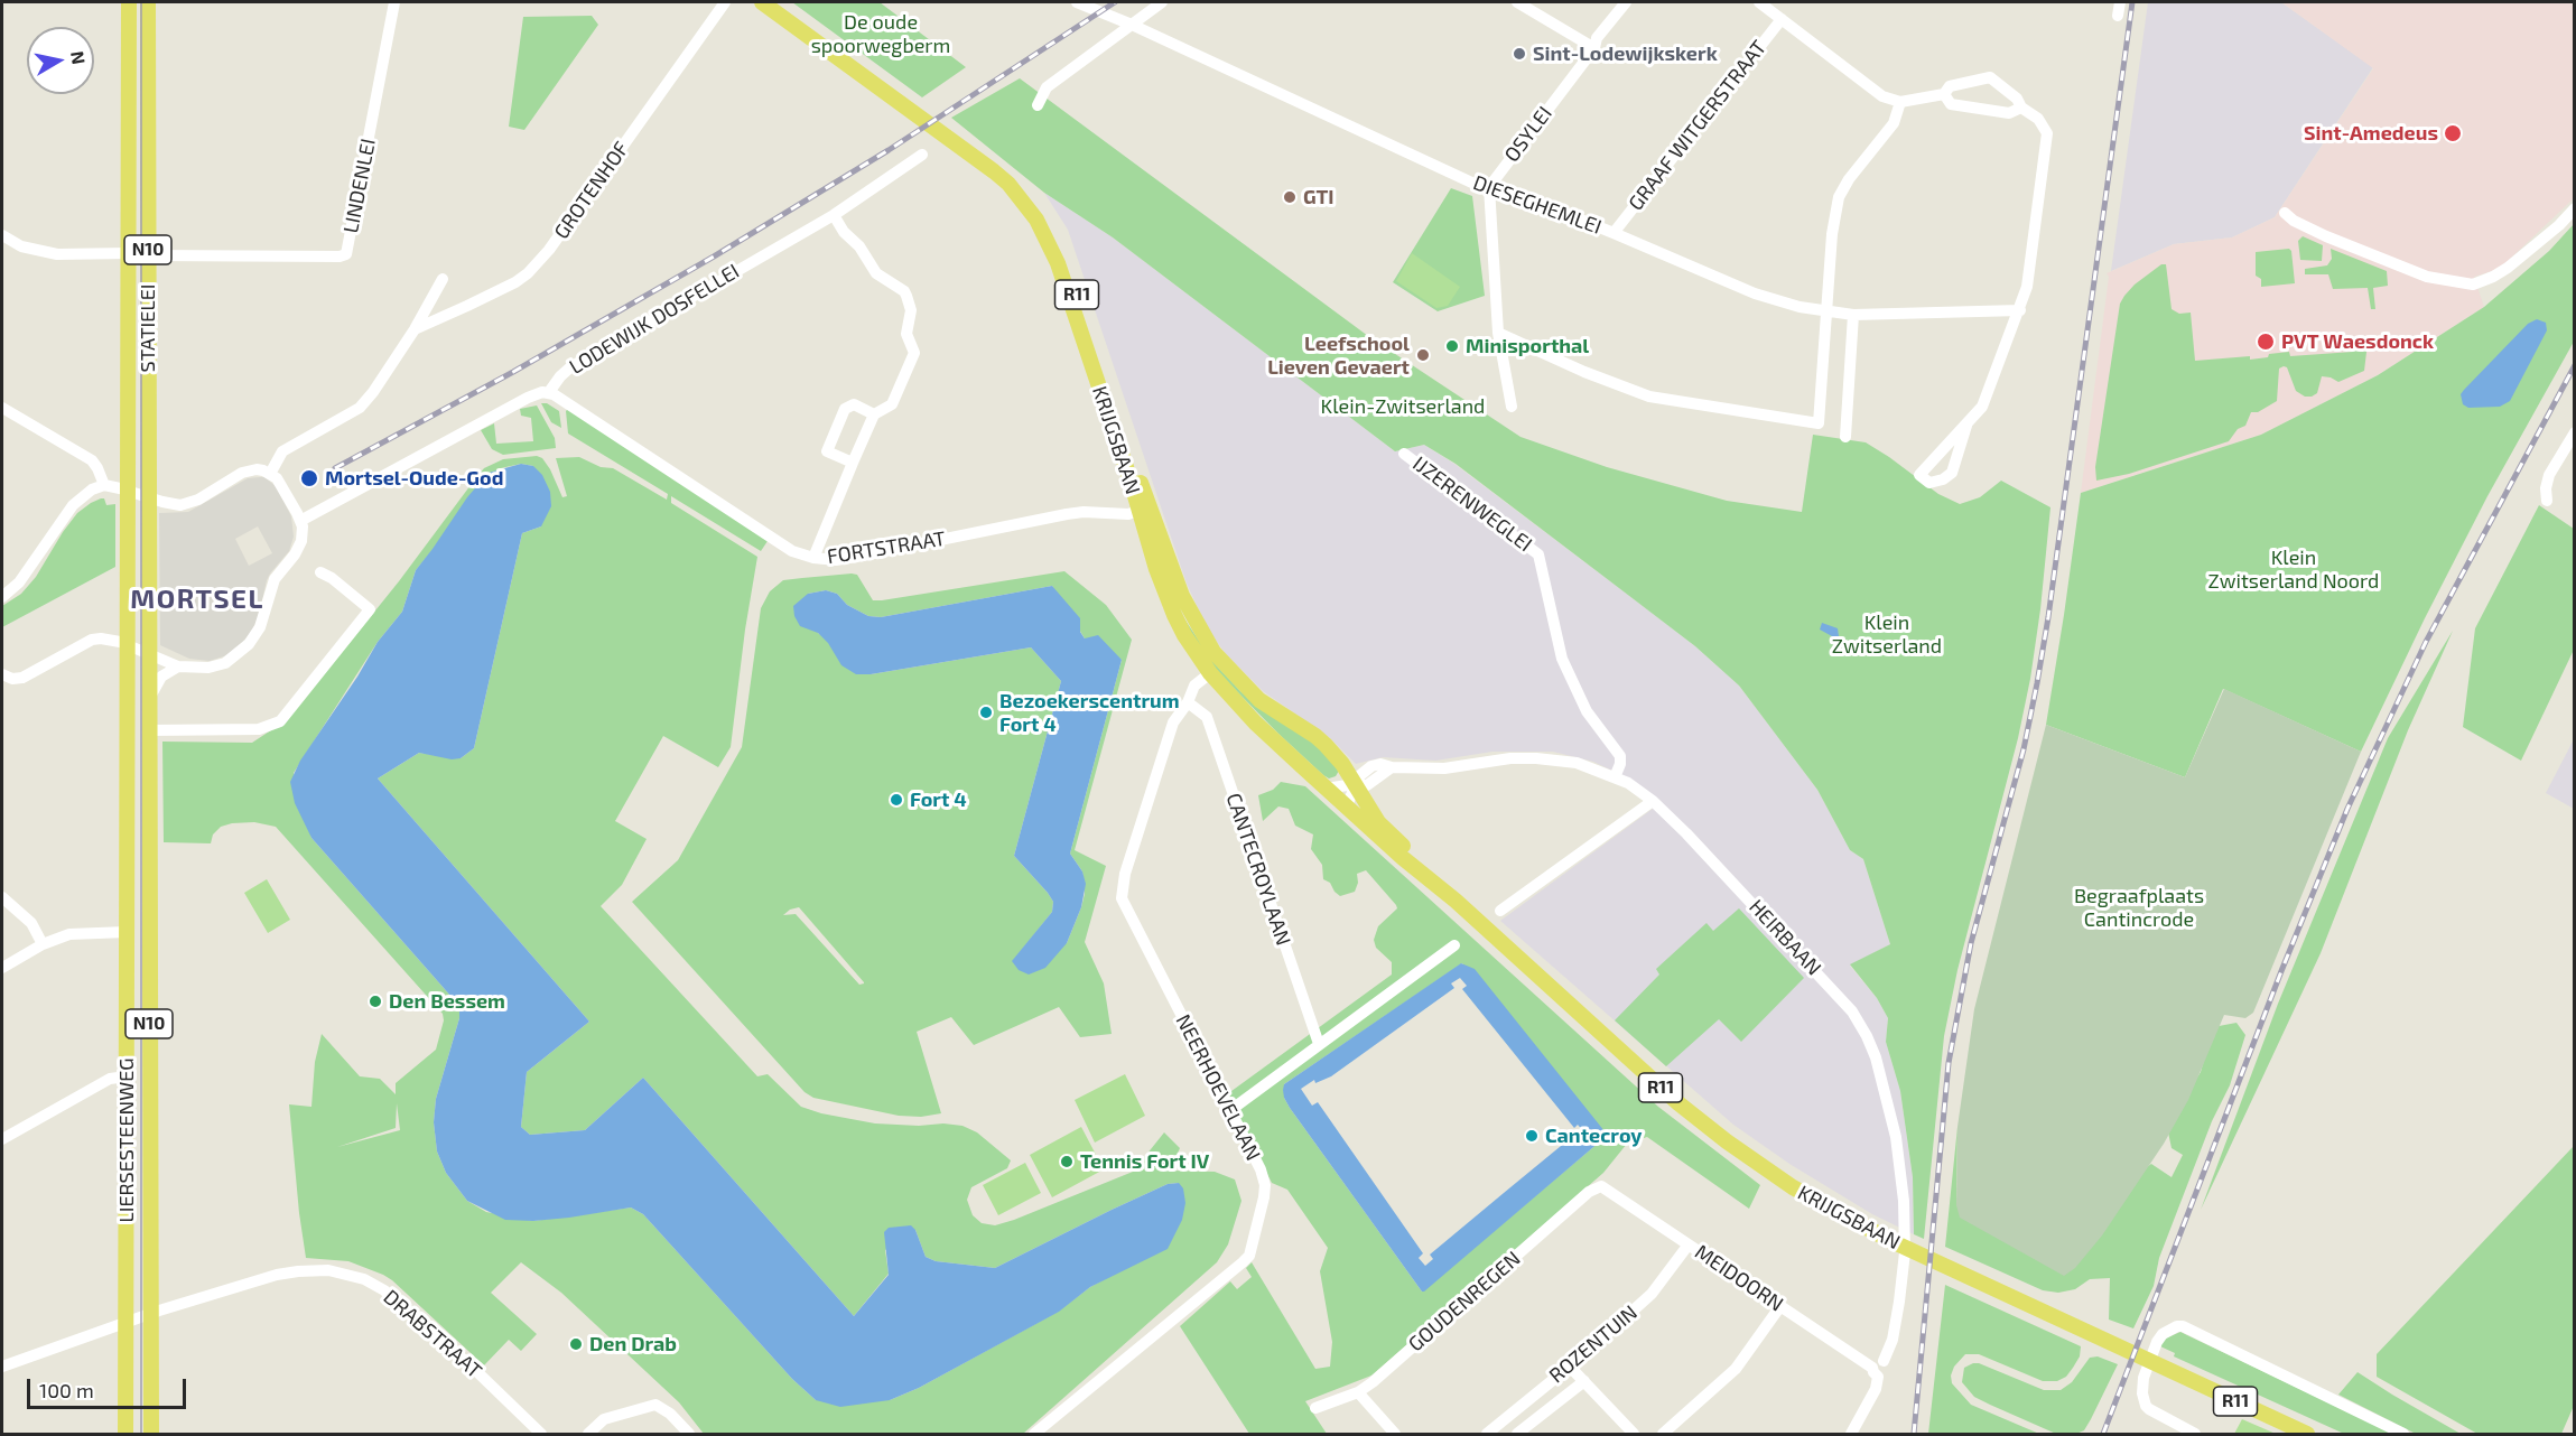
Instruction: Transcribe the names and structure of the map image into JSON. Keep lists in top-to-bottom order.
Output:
{
  "streets": {
    "main road": [
      "N10",
      "R11",
      "STATIELEI",
      "KRIJGSBAAN",
      "LIERSESTEENWEG"
    ],
    "street": [
      "GRAAF WITGERSTRAAT",
      "OSYLEI",
      "LINDENLEI",
      "GROTENHOF",
      "DIESEGHEMLEI",
      "LODEWIJK DOSFELLEI",
      "IJZERENWEGLEI",
      "FORTSTRAAT",
      "CANTECROYLAAN",
      "HEIRBAAN",
      "NEERHOEVELAAN",
      "MEIDOORN",
      "GOUDENREGEN",
      "DRABSTRAAT",
      "ROZENTUIN"
    ]
  },
  "crossings": [
    ["GRAAF WITGERSTRAAT", "DIESEGHEMLEI"],
    ["OSYLEI", "DIESEGHEMLEI"],
    ["LINDENLEI", "STATIELEI"],
    ["LODEWIJK DOSFELLEI", "FORTSTRAAT"],
    ["STATIELEI", "LIERSESTEENWEG"],
    ["KRIJGSBAAN", "FORTSTRAAT"],
    ["KRIJGSBAAN", "HEIRBAAN"],
    ["KRIJGSBAAN", "NEERHOEVELAAN"],
    ["IJZERENWEGLEI", "HEIRBAAN"],
    ["CANTECROYLAAN", "NEERHOEVELAAN"],
    ["HEIRBAAN", "MEIDOORN"],
    ["LIERSESTEENWEG", "DRABSTRAAT"],
    ["MEIDOORN", "GOUDENREGEN"],
    ["MEIDOORN", "ROZENTUIN"]
  ],
  "districts": ["MORTSEL"],
  "parks": [
    "De oude spoorwegberm",
    "Klein-Zwitserland",
    "Klein Zwitserland Noord",
    "Klein Zwitserland",
    "Begraafplaats Cantincrode"
  ],
  "places": [
    "Sint-Lodewijkskerk",
    "Sint-Amedeus",
    "GTI",
    "PVT Waesdonck",
    "Minisporthal",
    "Leefschool Lieven Gevaert",
    "Mortsel-Oude-God",
    "Bezoekerscentrum Fort 4",
    "Fort 4",
    "Den Bessem",
    "Cantecroy",
    "Tennis Fort IV",
    "Den Drab"
  ],
  "scale_bar": "100 m",
  "north": "right"
}
